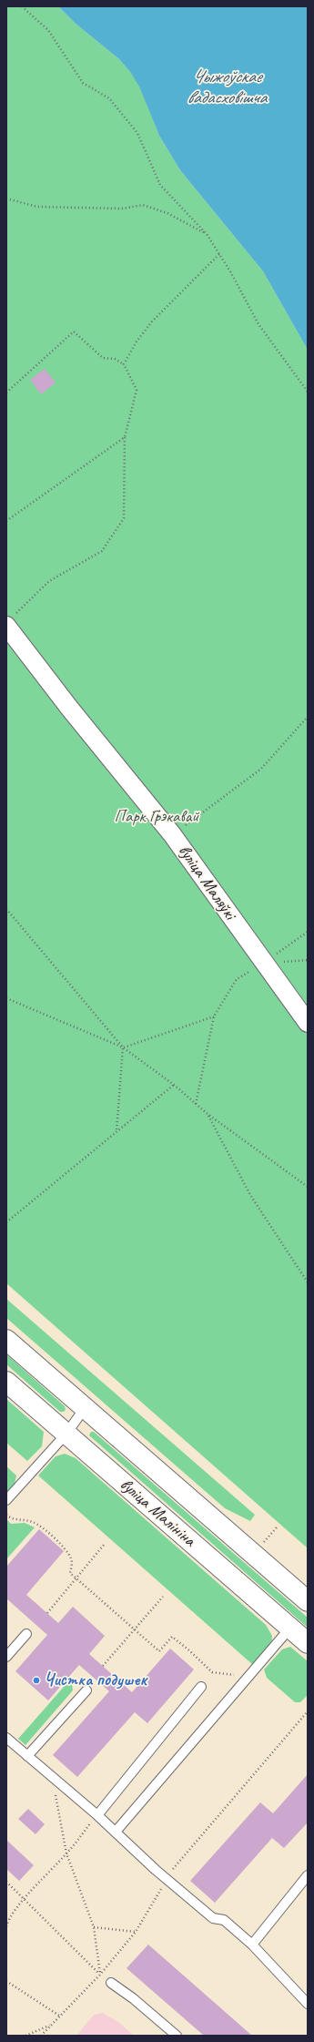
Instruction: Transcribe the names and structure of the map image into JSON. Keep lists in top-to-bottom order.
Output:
{
  "streets": {
    "main road": ["вуліца Малініна"],
    "street": ["вуліца Маляўкі"]
  },
  "water": ["Чыжоўскае вадасховішча"],
  "parks": ["Парк Грэкавай"],
  "places": ["Чистка подушек"]
}
